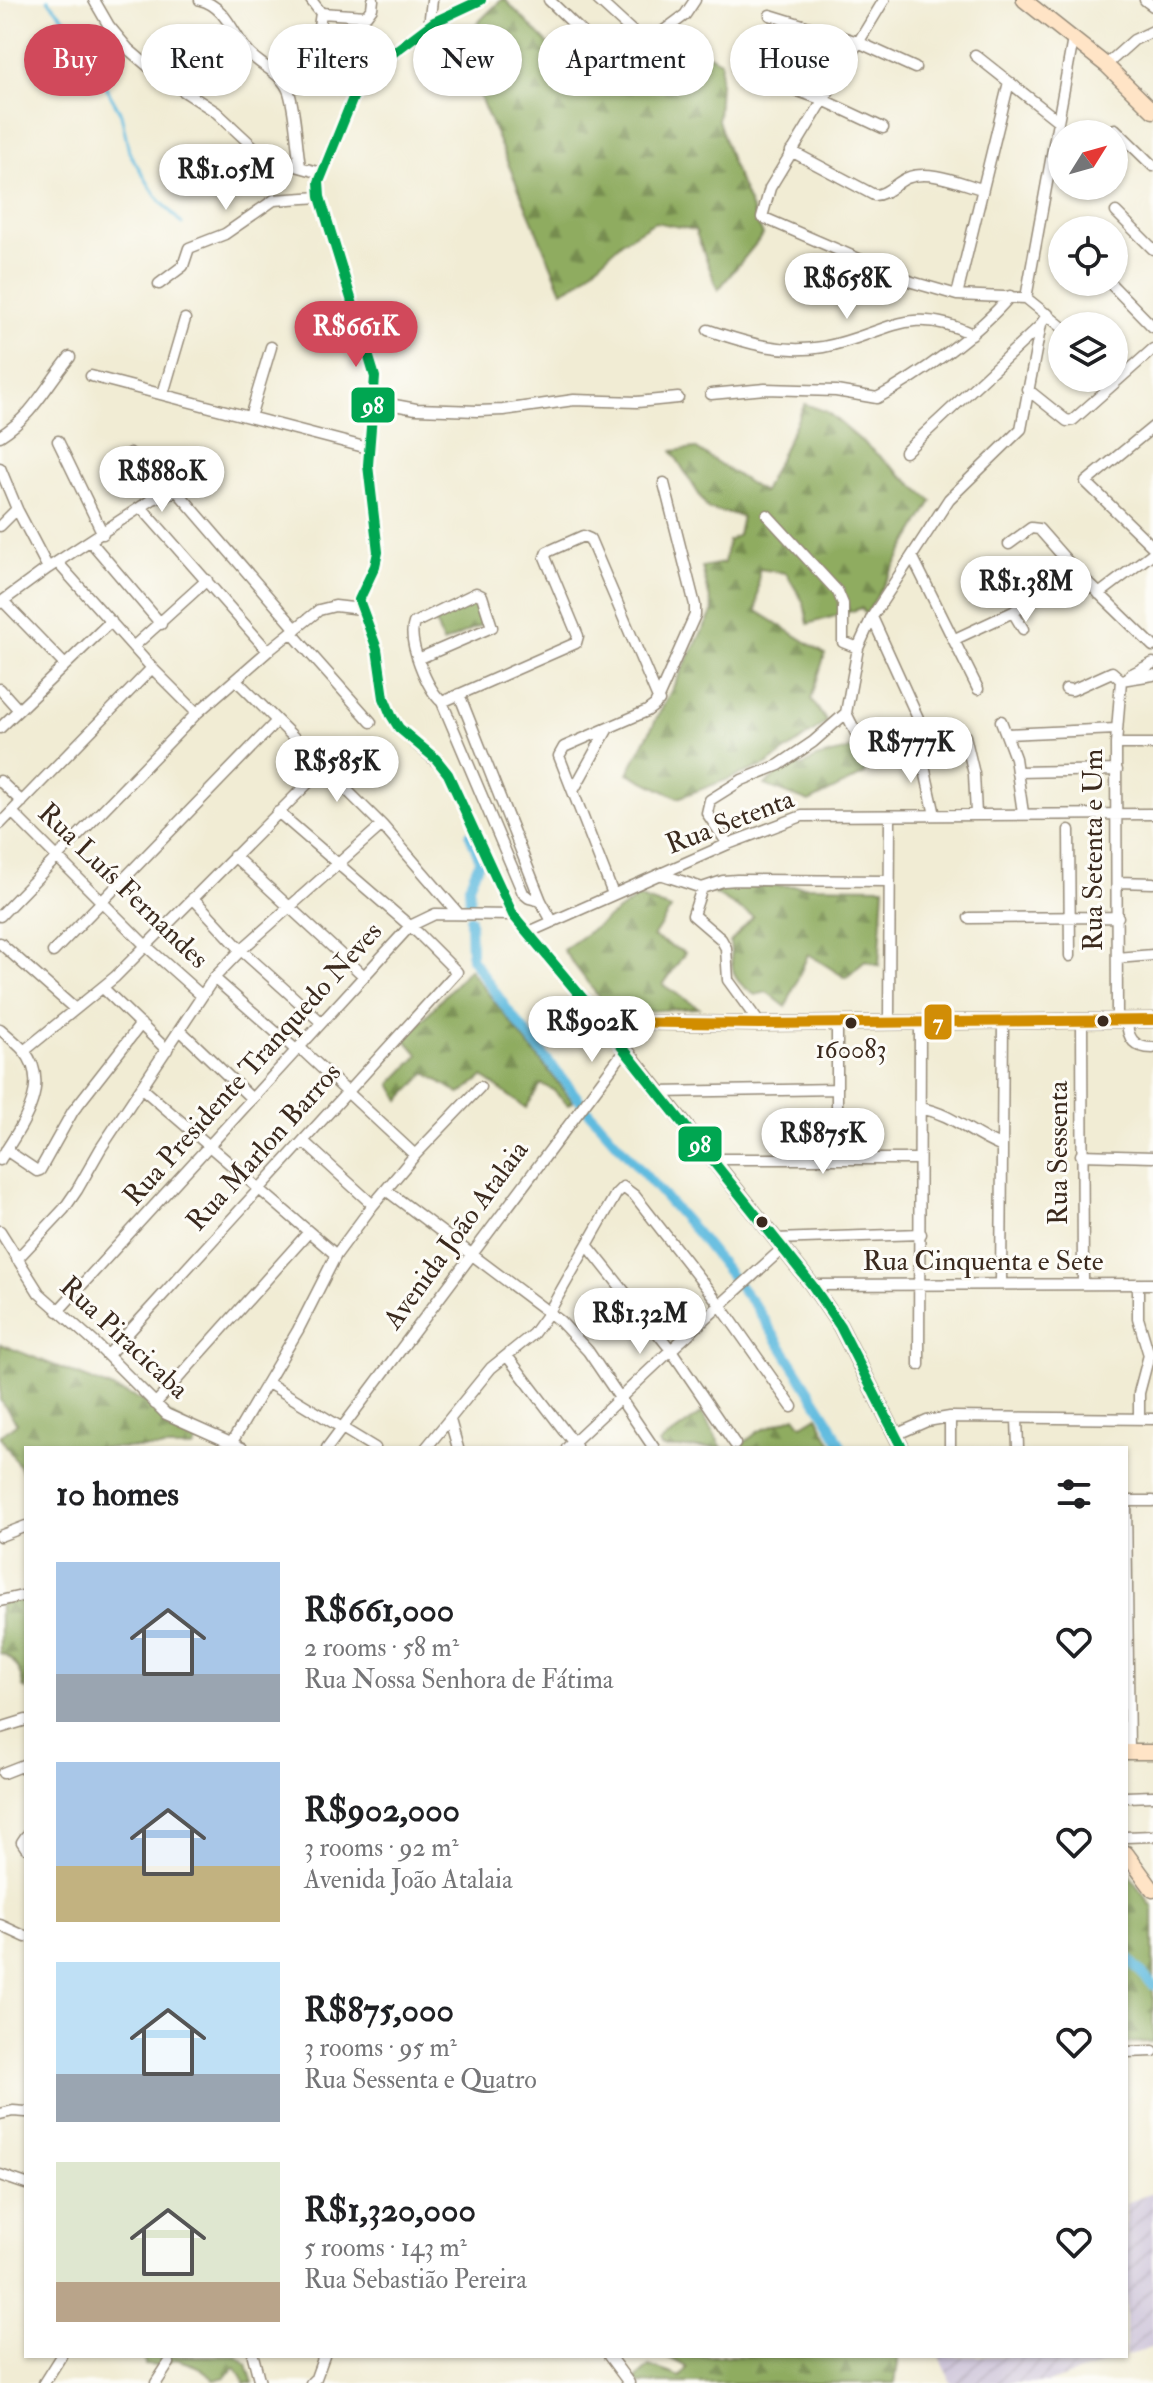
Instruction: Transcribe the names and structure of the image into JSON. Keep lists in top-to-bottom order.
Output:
{
  "streets": {
    "street": [
      "Rua Setenta",
      "Rua Setenta e Um",
      "Rua Luís Fernandes",
      "Rua Presidente Tranquedo Neves",
      "Rua Marlon Barros",
      "Rua Sessenta",
      "Avenida João Atalaia",
      "Rua Cinquenta e Sete",
      "Rua Piracicaba"
    ]
  },
  "crossings": [
    ["Rua Setenta", "Rua Setenta e Um"],
    ["Rua Presidente Tranquedo Neves", "Rua Marlon Barros"],
    ["Rua Presidente Tranquedo Neves", "Rua Piracicaba"],
    ["Rua Marlon Barros", "Rua Piracicaba"],
    ["Rua Sessenta", "Rua Cinquenta e Sete"]
  ],
  "places": ["160083"],
  "lines": ["transit line 98", "transit line 7"],
  "north": "top right",
  "page": {
    "chip": [
      "Buy",
      "Rent",
      "Filters",
      "New",
      "Apartment",
      "House"
    ],
    "price": [
      "R$1.05M",
      "R$658K",
      "R$661K",
      "R$880K",
      "R$1.38M",
      "R$777K",
      "R$585K",
      "R$902K",
      "R$875K",
      "R$1.32M"
    ],
    "heading": "10 homes",
    "list": [
      {
        "name": "R$661,000",
        "note": "2 rooms · 58 m² · Rua Nossa Senhora de Fátima"
      },
      {
        "name": "R$902,000",
        "note": "3 rooms · 92 m² · Avenida João Atalaia"
      },
      {
        "name": "R$875,000",
        "note": "3 rooms · 95 m² · Rua Sessenta e Quatro"
      },
      {
        "name": "R$1,320,000",
        "note": "5 rooms · 143 m² · Rua Sebastião Pereira"
      }
    ]
  }
}
